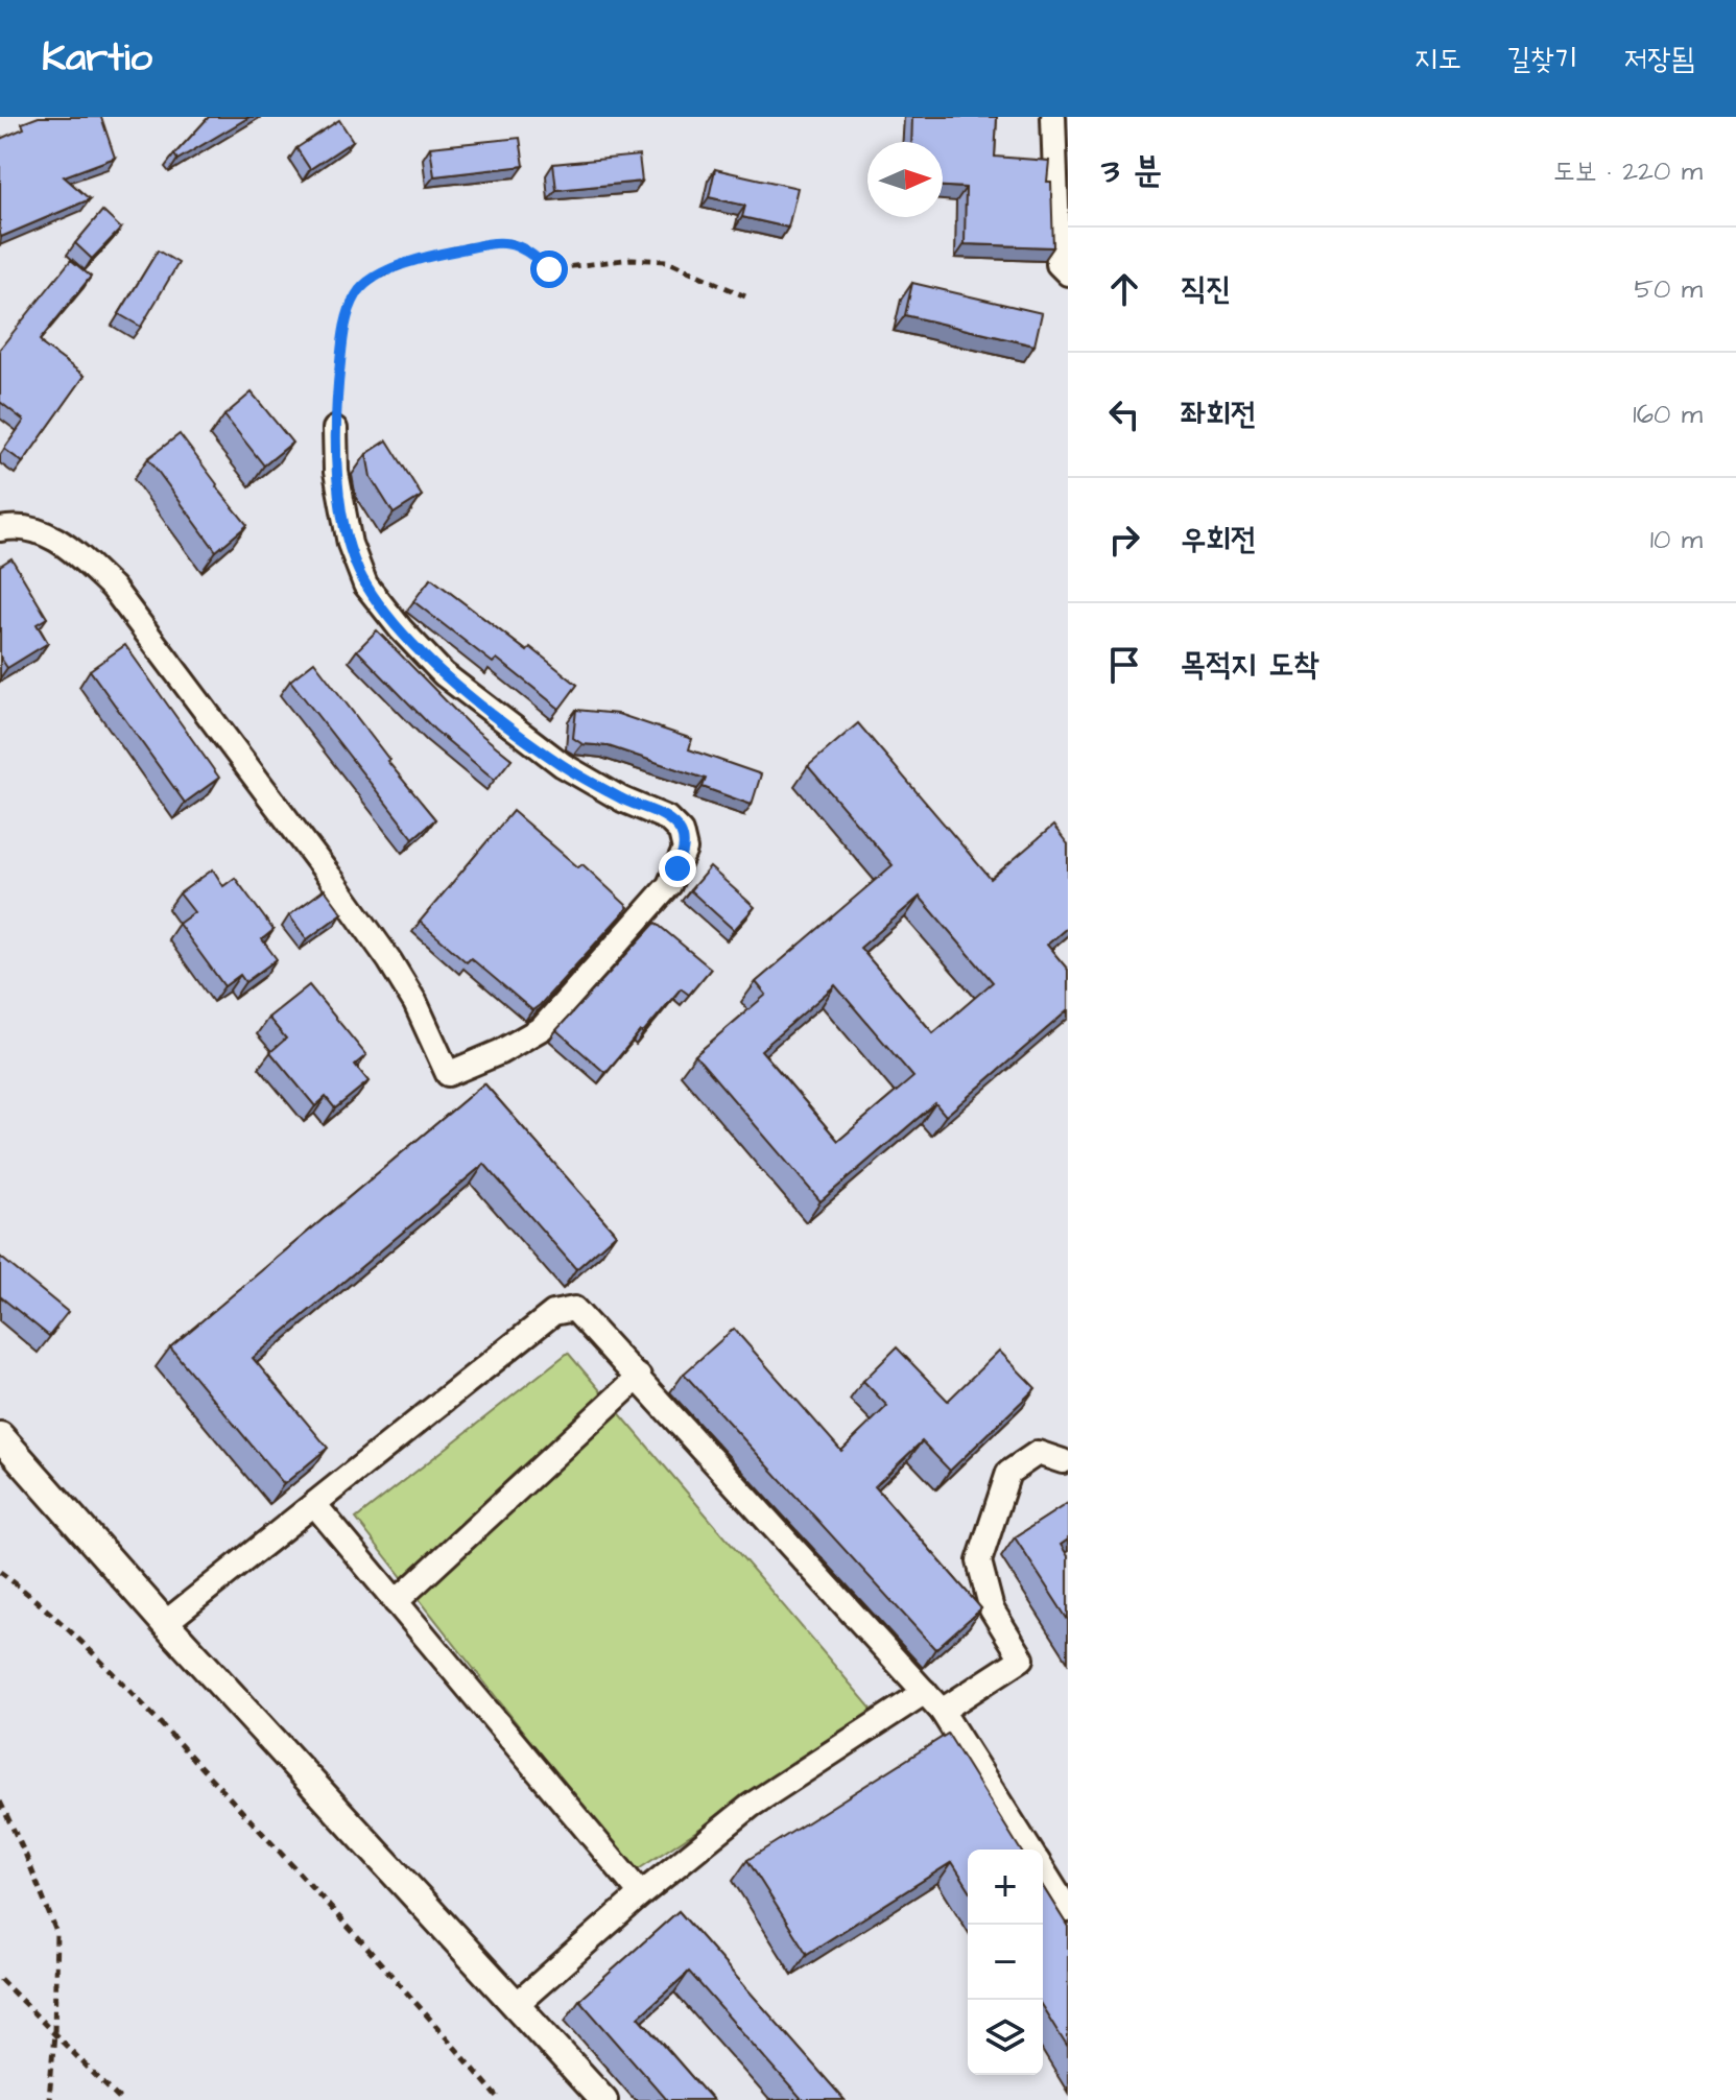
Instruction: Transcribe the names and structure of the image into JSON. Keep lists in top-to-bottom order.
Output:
{
  "north": "right",
  "page": {
    "header": "Kartio",
    "nav": ["지도", "길찾기", "저장됨"],
    "heading": ["3 분", "도보 · 220 m"],
    "list": [
      ["직진", "50 m"],
      ["좌회전", "160 m"],
      ["우회전", "10 m"],
      "목적지 도착"
    ],
    "map_buttons": ["+", "−"]
  }
}
